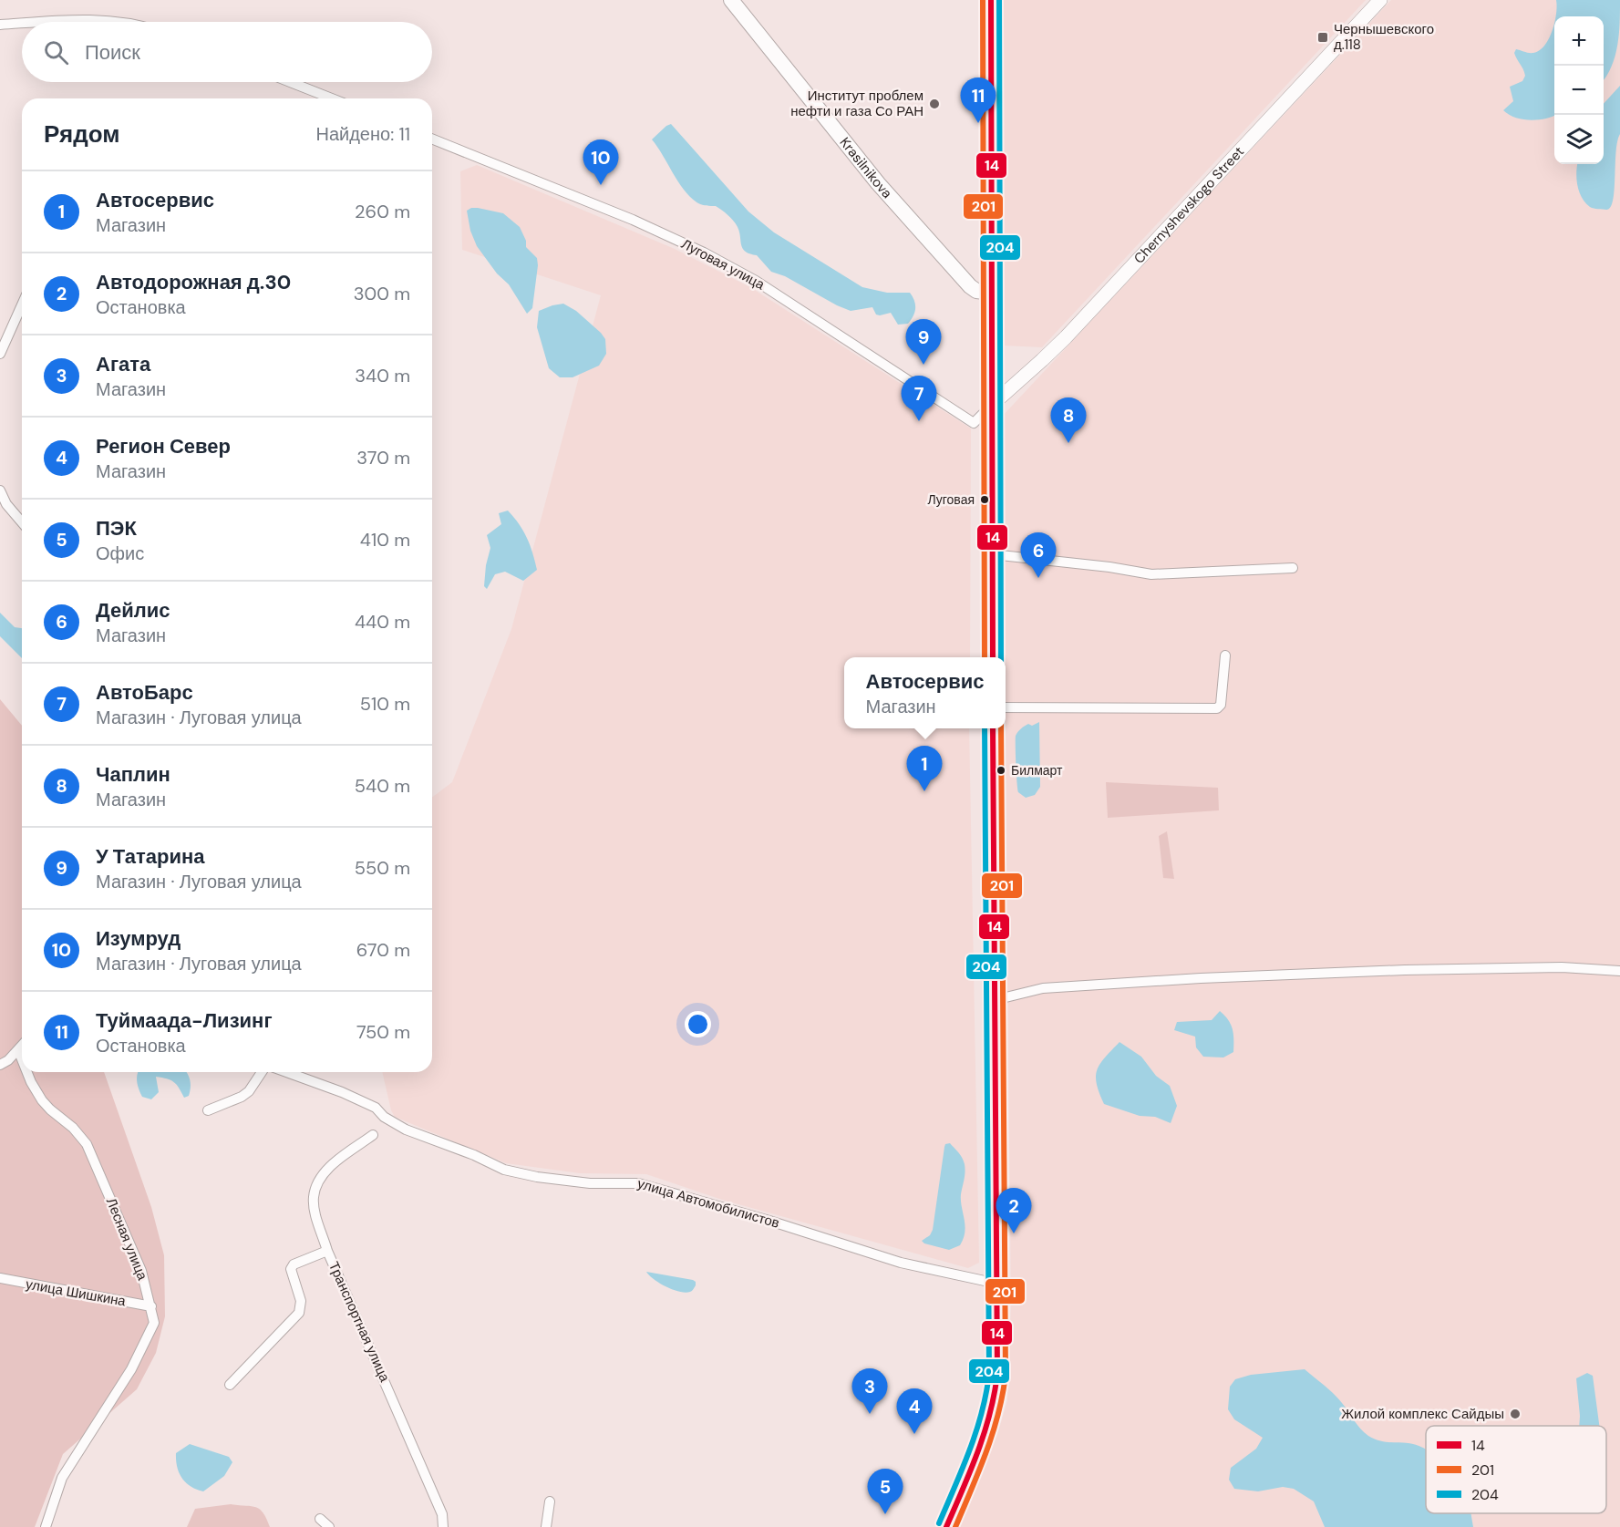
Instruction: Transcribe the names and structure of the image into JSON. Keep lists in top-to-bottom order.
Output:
{
  "streets": {
    "main road": ["Krasilnikova", "Chernyshevskogo Street"],
    "street": [
      "Луговая улица",
      "улица Автомобилистов",
      "Лесная улица",
      "улица Шишкина",
      "Транспортная улица"
    ]
  },
  "crossings": [
    ["Chernyshevskogo Street", "Луговая улица"],
    ["Лесная улица", "улица Шишкина"]
  ],
  "places": {
    "transit": ["Чернышевского д.118"],
    "other": [
      "Институт проблем нефти и газа Со РАН",
      "Луговая",
      "Билмарт",
      "Жилой комплекс Сайдыы"
    ]
  },
  "lines": ["transit line 14", "transit line 201", "transit line 204"],
  "legend": ["14", "201", "204"],
  "page": {
    "map_buttons": ["+", "−"],
    "search": "Поиск",
    "pins": [
      "11",
      "10",
      "9",
      "7",
      "8",
      "6",
      "1",
      "2",
      "3",
      "4",
      "5"
    ],
    "heading": ["Рядом", "Найдено: 11"],
    "list": [
      {
        "mark": "1",
        "name": "Автосервис",
        "note": "Магазин",
        "value": "260 m"
      },
      {
        "mark": "2",
        "name": "Автодорожная д.30",
        "note": "Остановка",
        "value": "300 m"
      },
      {
        "mark": "3",
        "name": "Агата",
        "note": "Магазин",
        "value": "340 m"
      },
      {
        "mark": "4",
        "name": "Регион Север",
        "note": "Магазин",
        "value": "370 m"
      },
      {
        "mark": "5",
        "name": "ПЭК",
        "note": "Офис",
        "value": "410 m"
      },
      {
        "mark": "6",
        "name": "Дейлис",
        "note": "Магазин",
        "value": "440 m"
      },
      {
        "mark": "7",
        "name": "АвтоБарс",
        "note": "Магазин · Луговая улица",
        "value": "510 m"
      },
      {
        "mark": "8",
        "name": "Чаплин",
        "note": "Магазин",
        "value": "540 m"
      },
      {
        "mark": "9",
        "name": "У Татарина",
        "note": "Магазин · Луговая улица",
        "value": "550 m"
      },
      {
        "mark": "10",
        "name": "Изумруд",
        "note": "Магазин · Луговая улица",
        "value": "670 m"
      },
      {
        "mark": "11",
        "name": "Туймаада-Лизинг",
        "note": "Остановка",
        "value": "750 m"
      }
    ],
    "popup": ["Автосервис", "Магазин"]
  }
}
